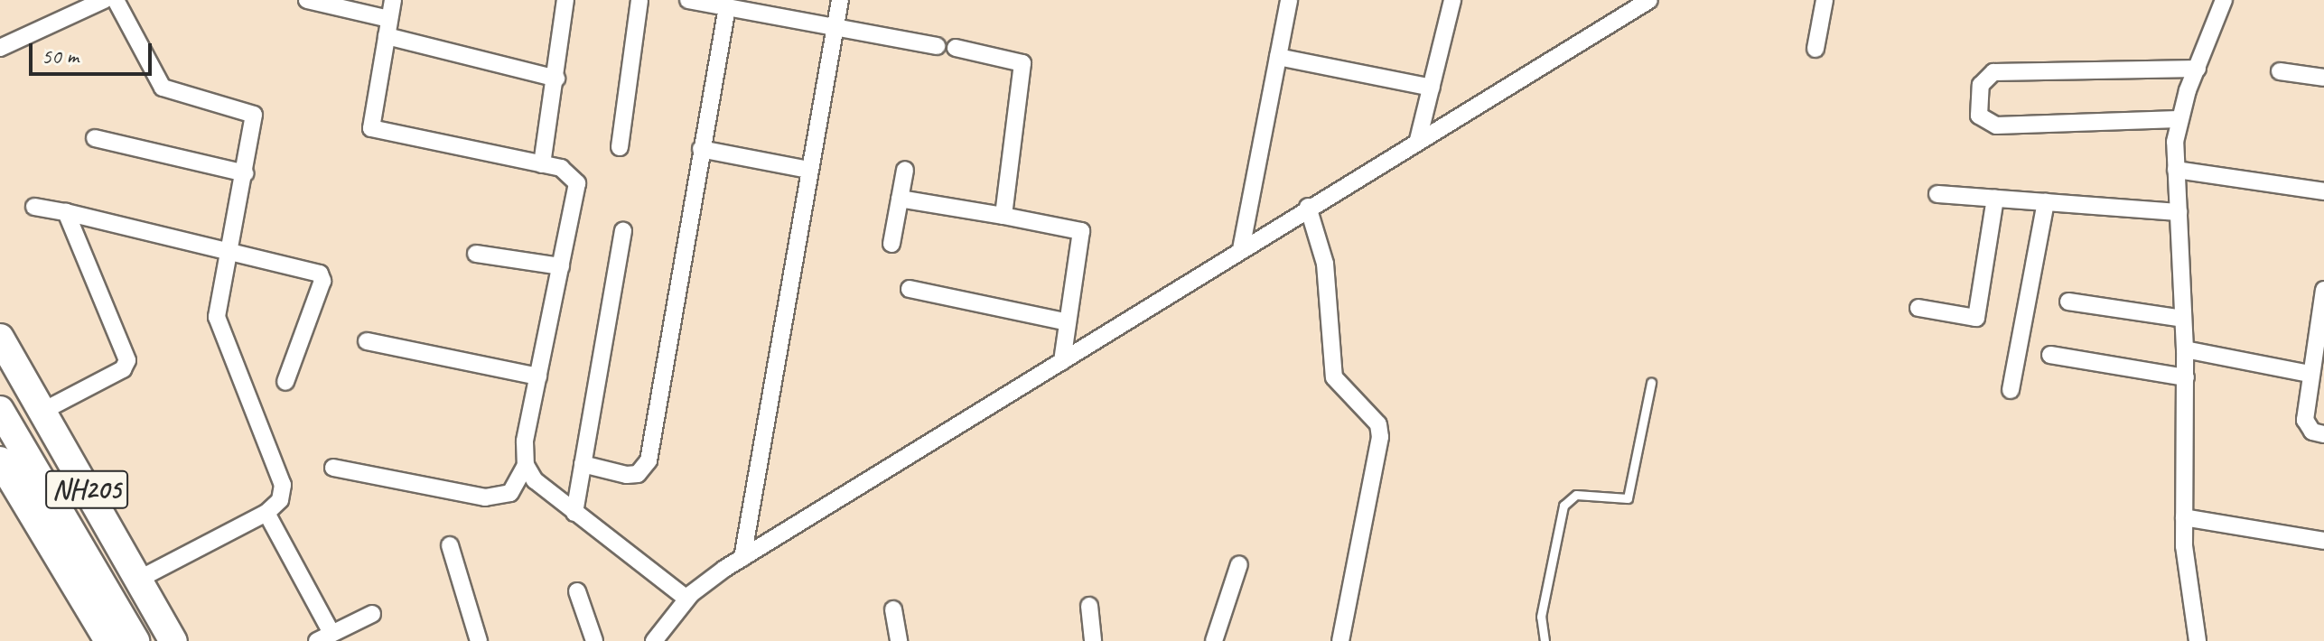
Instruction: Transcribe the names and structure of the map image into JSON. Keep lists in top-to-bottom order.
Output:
{
  "streets": {
    "highway": ["NH205"]
  },
  "scale_bar": "50 m"
}
